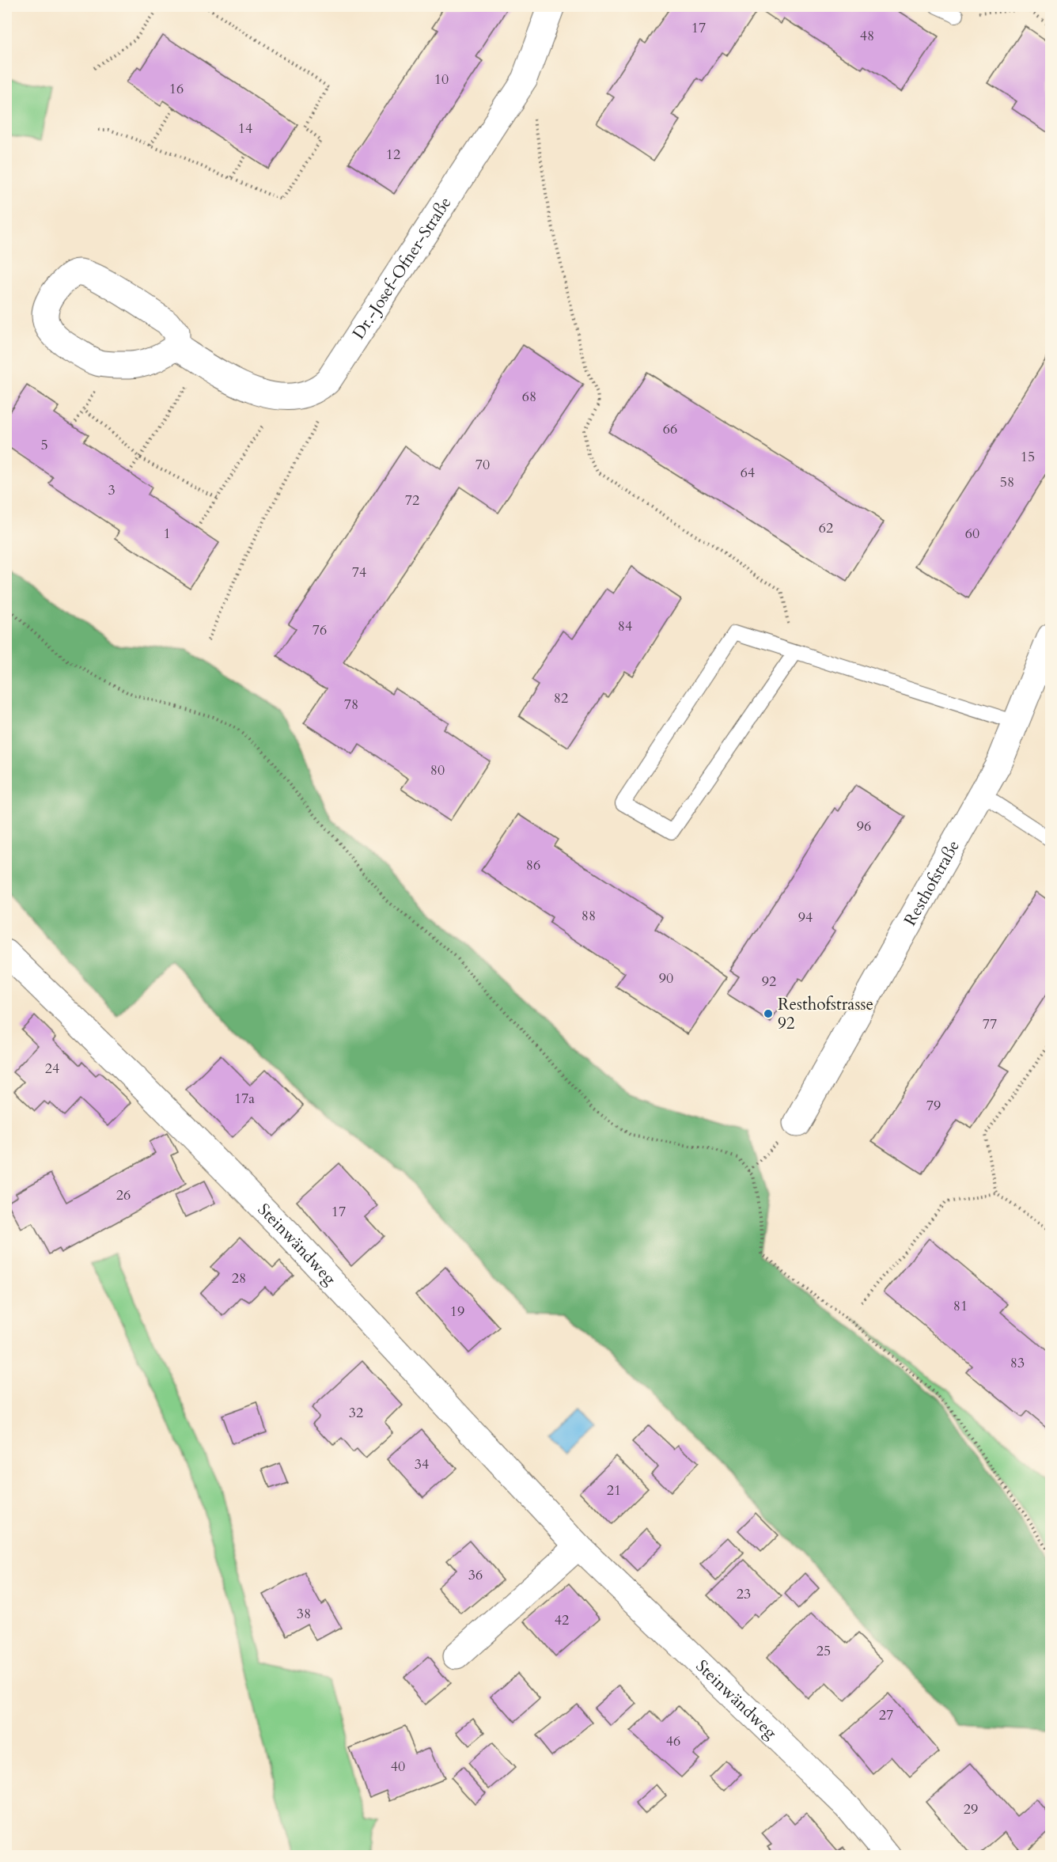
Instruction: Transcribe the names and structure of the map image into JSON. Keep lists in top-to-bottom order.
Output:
{
  "streets": {
    "street": ["Dr.-Josef-Ofner-Straße", "Resthofstraße", "Steinwändweg"]
  },
  "places": ["Resthofstrasse 92"],
  "house_numbers": [
    "17",
    "48",
    "10",
    "16",
    "14",
    "12",
    "68",
    "66",
    "5",
    "15",
    "70",
    "64",
    "58",
    "3",
    "72",
    "62",
    "1",
    "60",
    "74",
    "84",
    "76",
    "82",
    "78",
    "80",
    "96",
    "86",
    "88",
    "94",
    "90",
    "92",
    "77",
    "24",
    "17a",
    "79",
    "26",
    "17",
    "28",
    "81",
    "19",
    "83",
    "32",
    "34",
    "21",
    "36",
    "23",
    "38",
    "42",
    "25",
    "27",
    "46",
    "40",
    "29"
  ]
}
